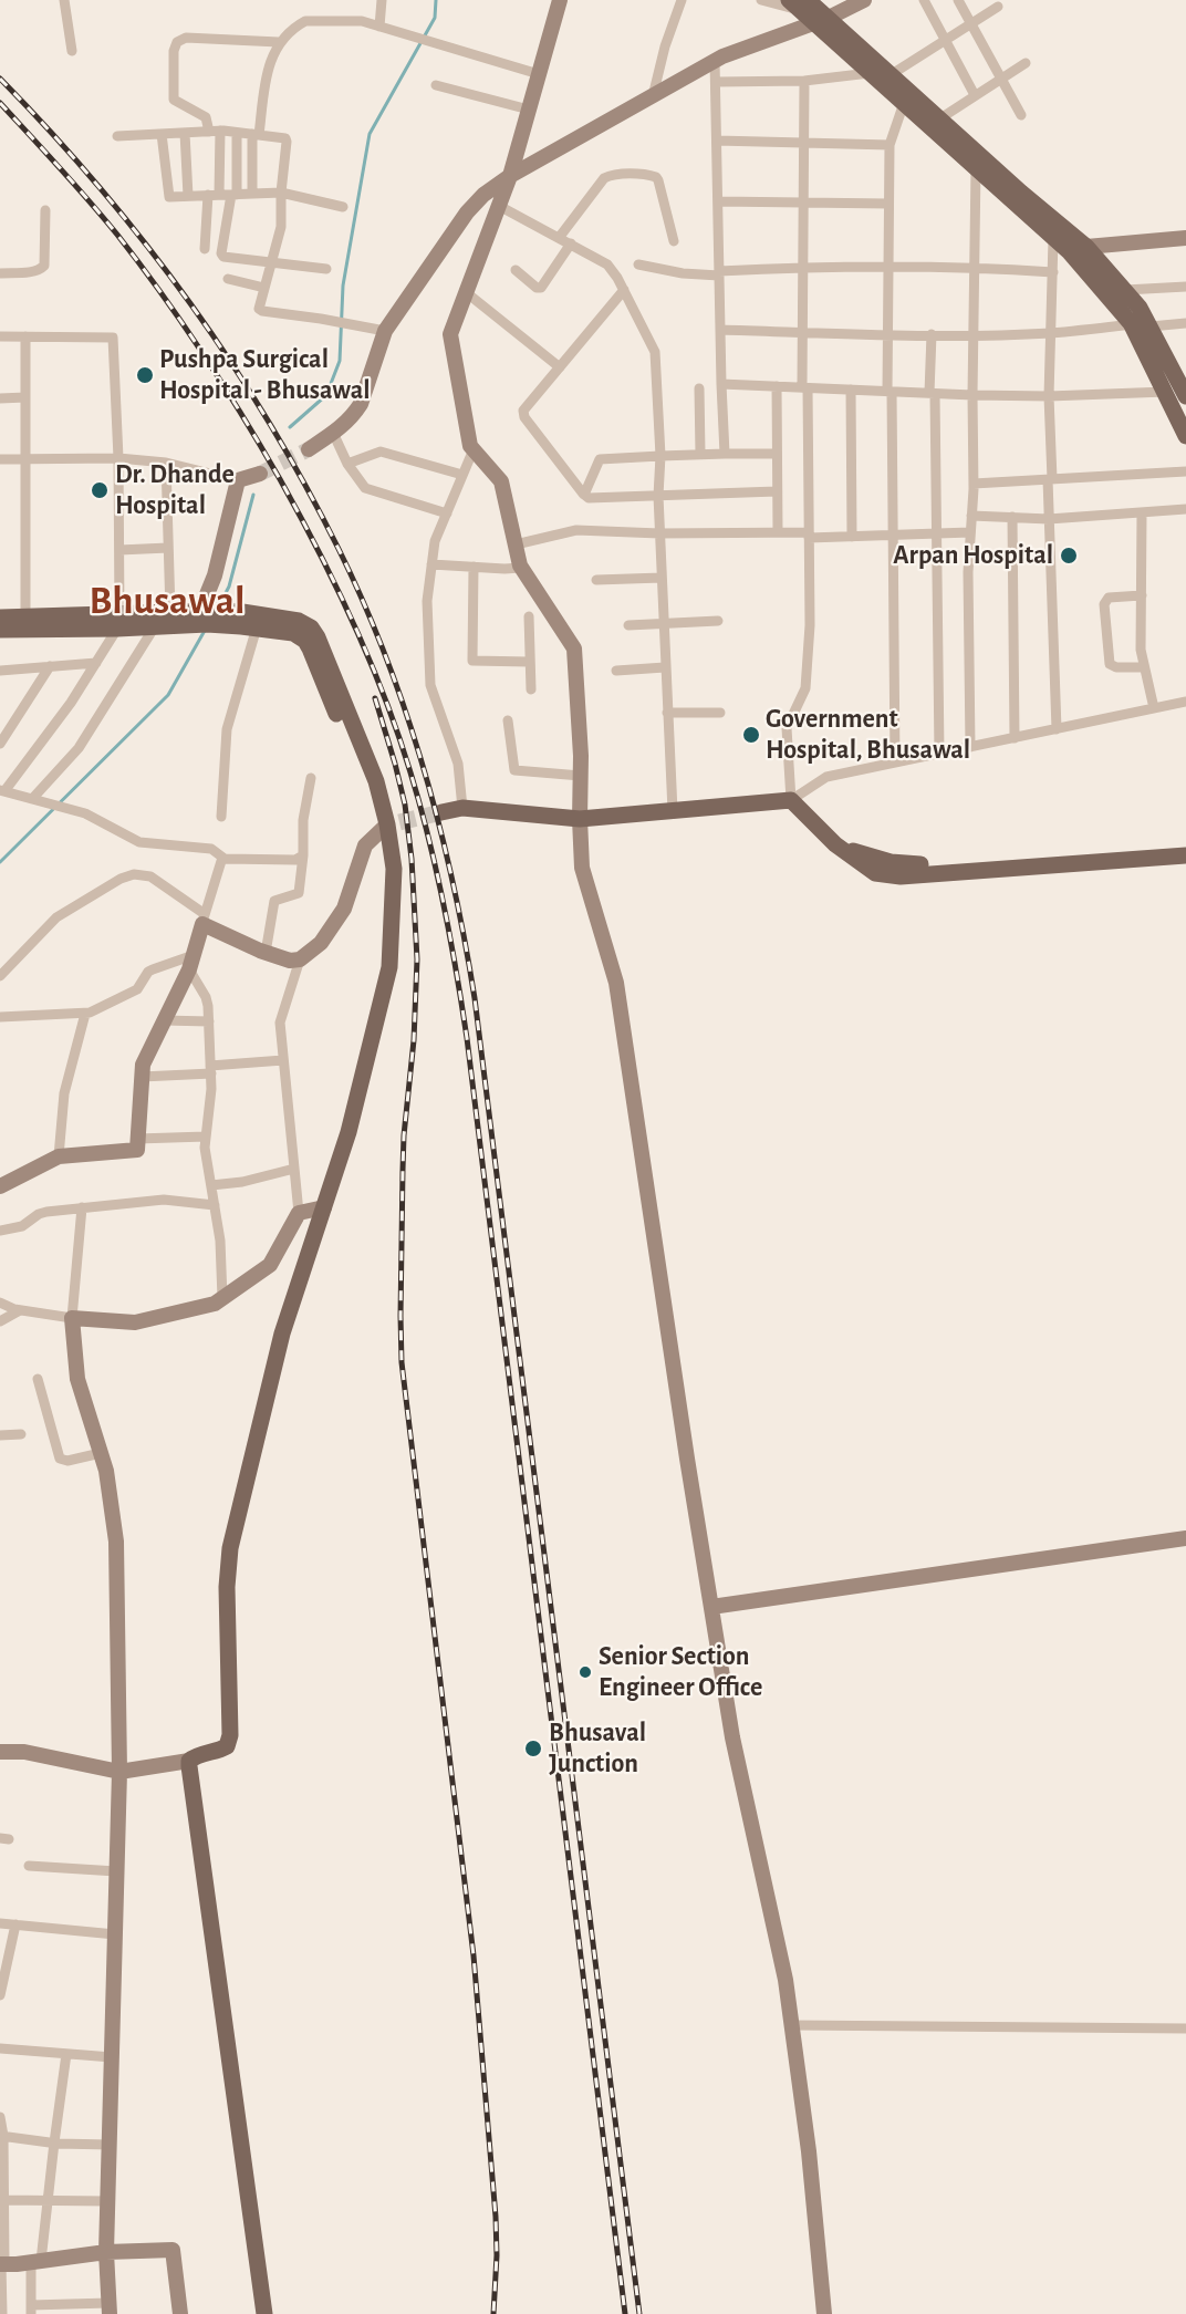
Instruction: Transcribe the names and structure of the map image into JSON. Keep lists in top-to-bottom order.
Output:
{
  "districts": ["Bhusawal"],
  "places": [
    "Pushpa Surgical Hospital - Bhusawal",
    "Dr. Dhande Hospital",
    "Arpan Hospital",
    "Government Hospital, Bhusawal",
    "Senior Section Engineer Office",
    "Bhusaval Junction"
  ]
}
